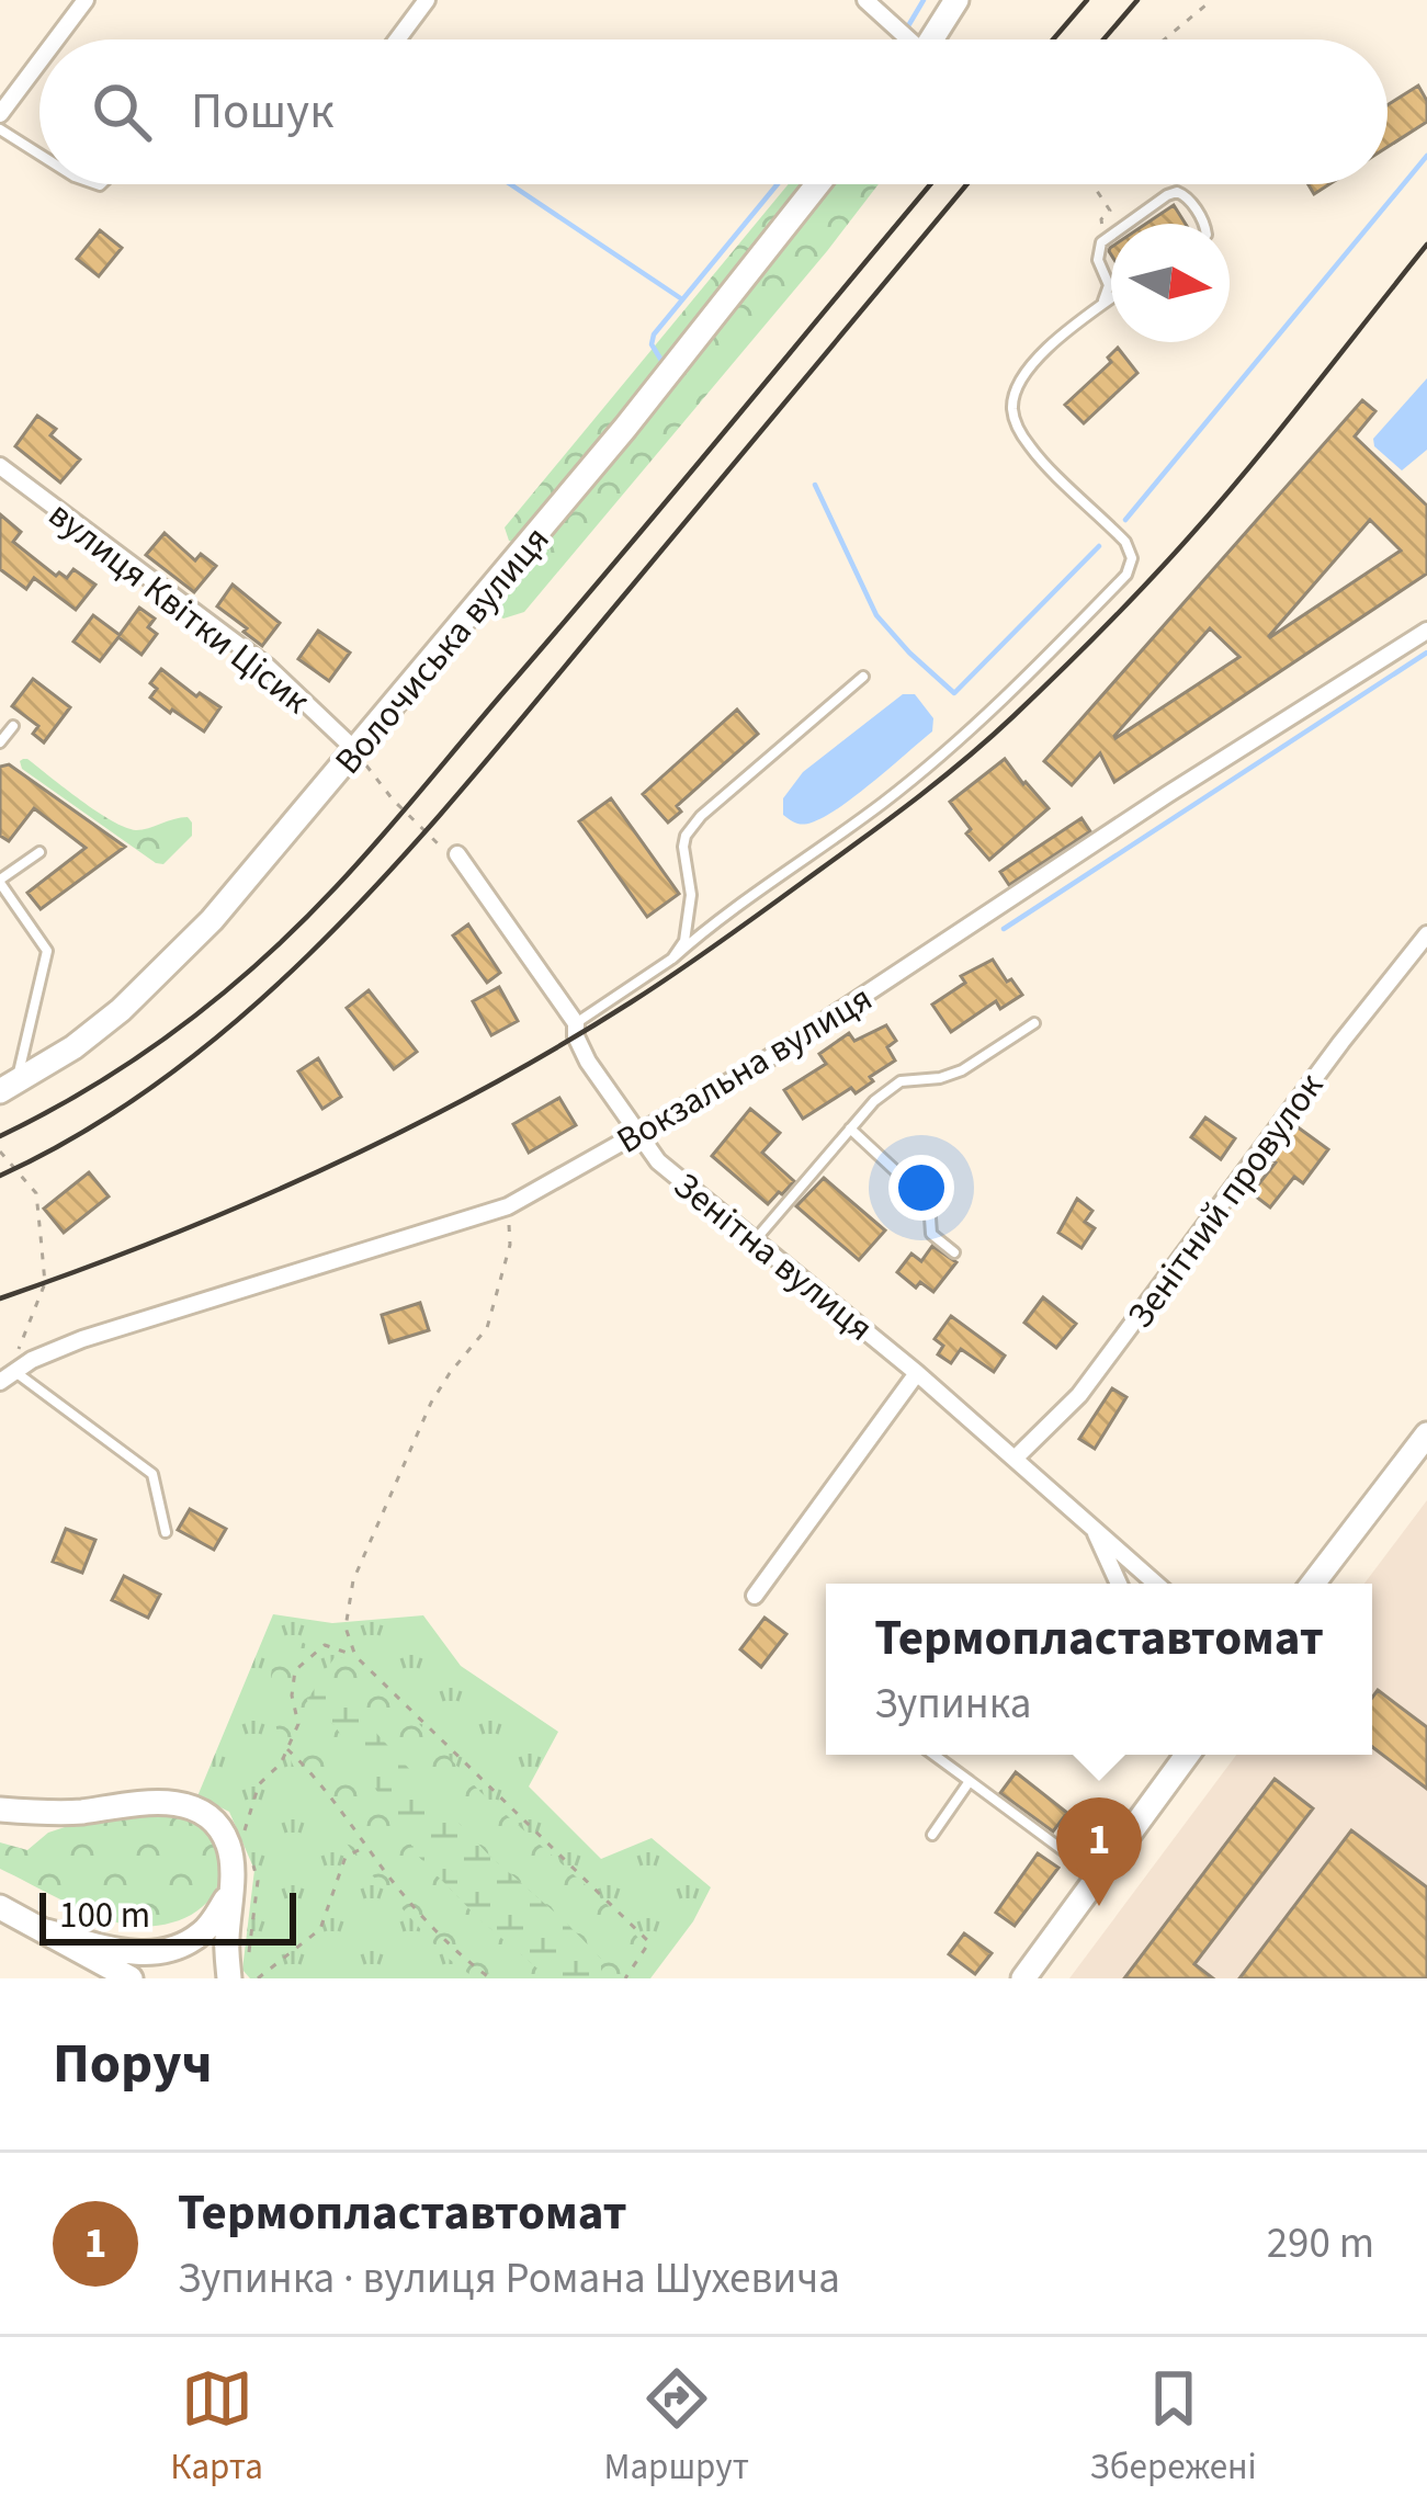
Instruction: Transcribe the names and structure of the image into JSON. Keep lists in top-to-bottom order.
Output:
{
  "streets": {
    "main road": ["Волочиська вулиця"],
    "street": [
      "вулиця Квітки Цісик",
      "Вокзальна вулиця",
      "Зенітний провулок",
      "Зенітна вулиця"
    ]
  },
  "crossings": [
    ["вулиця Квітки Цісик", "Волочиська вулиця"],
    ["Вокзальна вулиця", "Зенітна вулиця"],
    ["Зенітний провулок", "Зенітна вулиця"]
  ],
  "scale_bar": "100 m",
  "north": "right",
  "page": {
    "search": "Пошук",
    "popup": ["Термопластавтомат", "Зупинка"],
    "pins": "1",
    "scale": "100 m",
    "heading": "Поруч",
    "list": [
      {
        "mark": "1",
        "name": "Термопластавтомат",
        "note": "Зупинка · вулиця Романа Шухевича",
        "value": "290 m"
      }
    ],
    "nav": ["Карта", "Маршрут", "Збережені"]
  }
}
